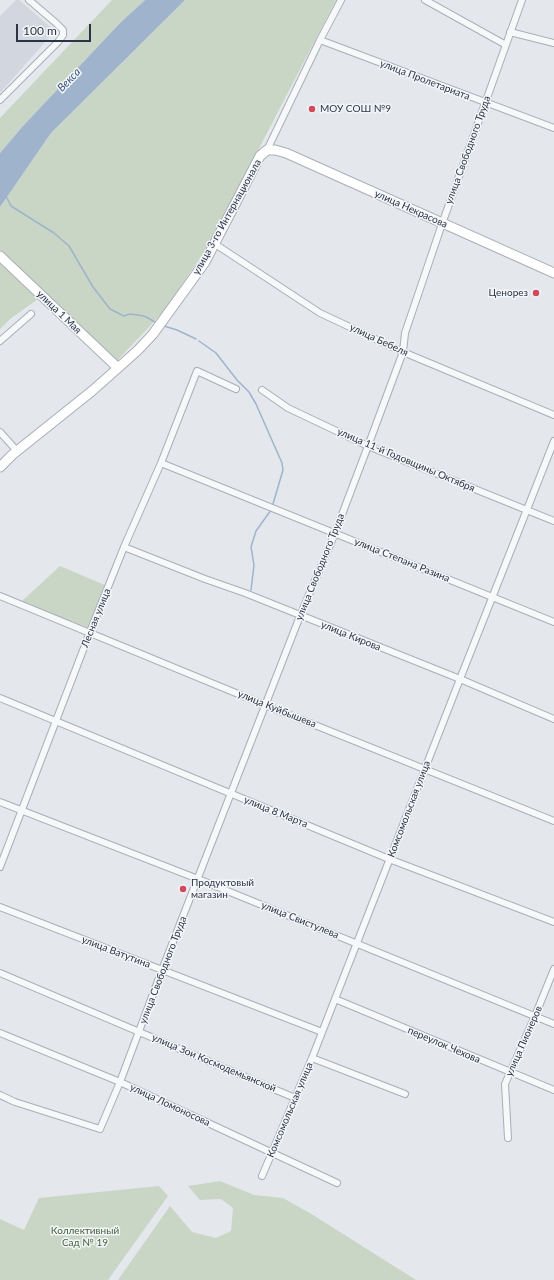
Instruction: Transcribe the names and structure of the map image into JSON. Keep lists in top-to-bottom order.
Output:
{
  "streets": {
    "street": [
      "улица Пролетариата",
      "улица Свободного Труда",
      "улица Некрасова",
      "улица 3-го Интернационала",
      "улица 1 Мая",
      "улица Бебеля",
      "улица 11-й Годовщины Октября",
      "улица Степана Разина",
      "Лесная улица",
      "улица Кирова",
      "улица Куйбышева",
      "Комсомольская улица",
      "улица 8 Марта",
      "улица Свистулева",
      "улица Ватутина",
      "улица Пионеров",
      "переулок Чехова",
      "улица Зои Космодемьянской",
      "улица Ломоносова"
    ]
  },
  "crossings": [
    ["улица Пролетариата", "улица Свободного Труда"],
    ["улица Пролетариата", "улица 3-го Интернационала"],
    ["улица Свободного Труда", "улица Некрасова"],
    ["улица Свободного Труда", "улица Бебеля"],
    ["улица Свободного Труда", "улица 11-й Годовщины Октября"],
    ["улица Свободного Труда", "улица Степана Разина"],
    ["улица Свободного Труда", "улица Кирова"],
    ["улица Свободного Труда", "улица Куйбышева"],
    ["улица Свободного Труда", "улица 8 Марта"],
    ["улица Свободного Труда", "улица Свистулева"],
    ["улица Свободного Труда", "улица Ватутина"],
    ["улица Свободного Труда", "улица Зои Космодемьянской"],
    ["улица Свободного Труда", "улица Ломоносова"],
    ["улица Некрасова", "улица 3-го Интернационала"],
    ["улица 3-го Интернационала", "улица 1 Мая"],
    ["улица 3-го Интернационала", "улица Бебеля"],
    ["улица 11-й Годовщины Октября", "Комсомольская улица"],
    ["улица Степана Разина", "Лесная улица"],
    ["улица Степана Разина", "Комсомольская улица"],
    ["Лесная улица", "улица Кирова"],
    ["Лесная улица", "улица Куйбышева"],
    ["Лесная улица", "улица 8 Марта"],
    ["Лесная улица", "улица Свистулева"],
    ["улица Кирова", "Комсомольская улица"],
    ["улица Куйбышева", "Комсомольская улица"],
    ["Комсомольская улица", "улица 8 Марта"],
    ["Комсомольская улица", "улица Свистулева"],
    ["Комсомольская улица", "улица Ватутина"],
    ["Комсомольская улица", "переулок Чехова"],
    ["Комсомольская улица", "улица Зои Космодемьянской"],
    ["Комсомольская улица", "улица Ломоносова"],
    ["улица Свистулева", "улица Пионеров"],
    ["улица Пионеров", "переулок Чехова"]
  ],
  "water": ["Векса"],
  "parks": ["Коллективный Сад № 19"],
  "places": ["МОУ СОШ №9", "Ценорез", "Продуктовый магазин"],
  "scale_bar": "100 m"
}
